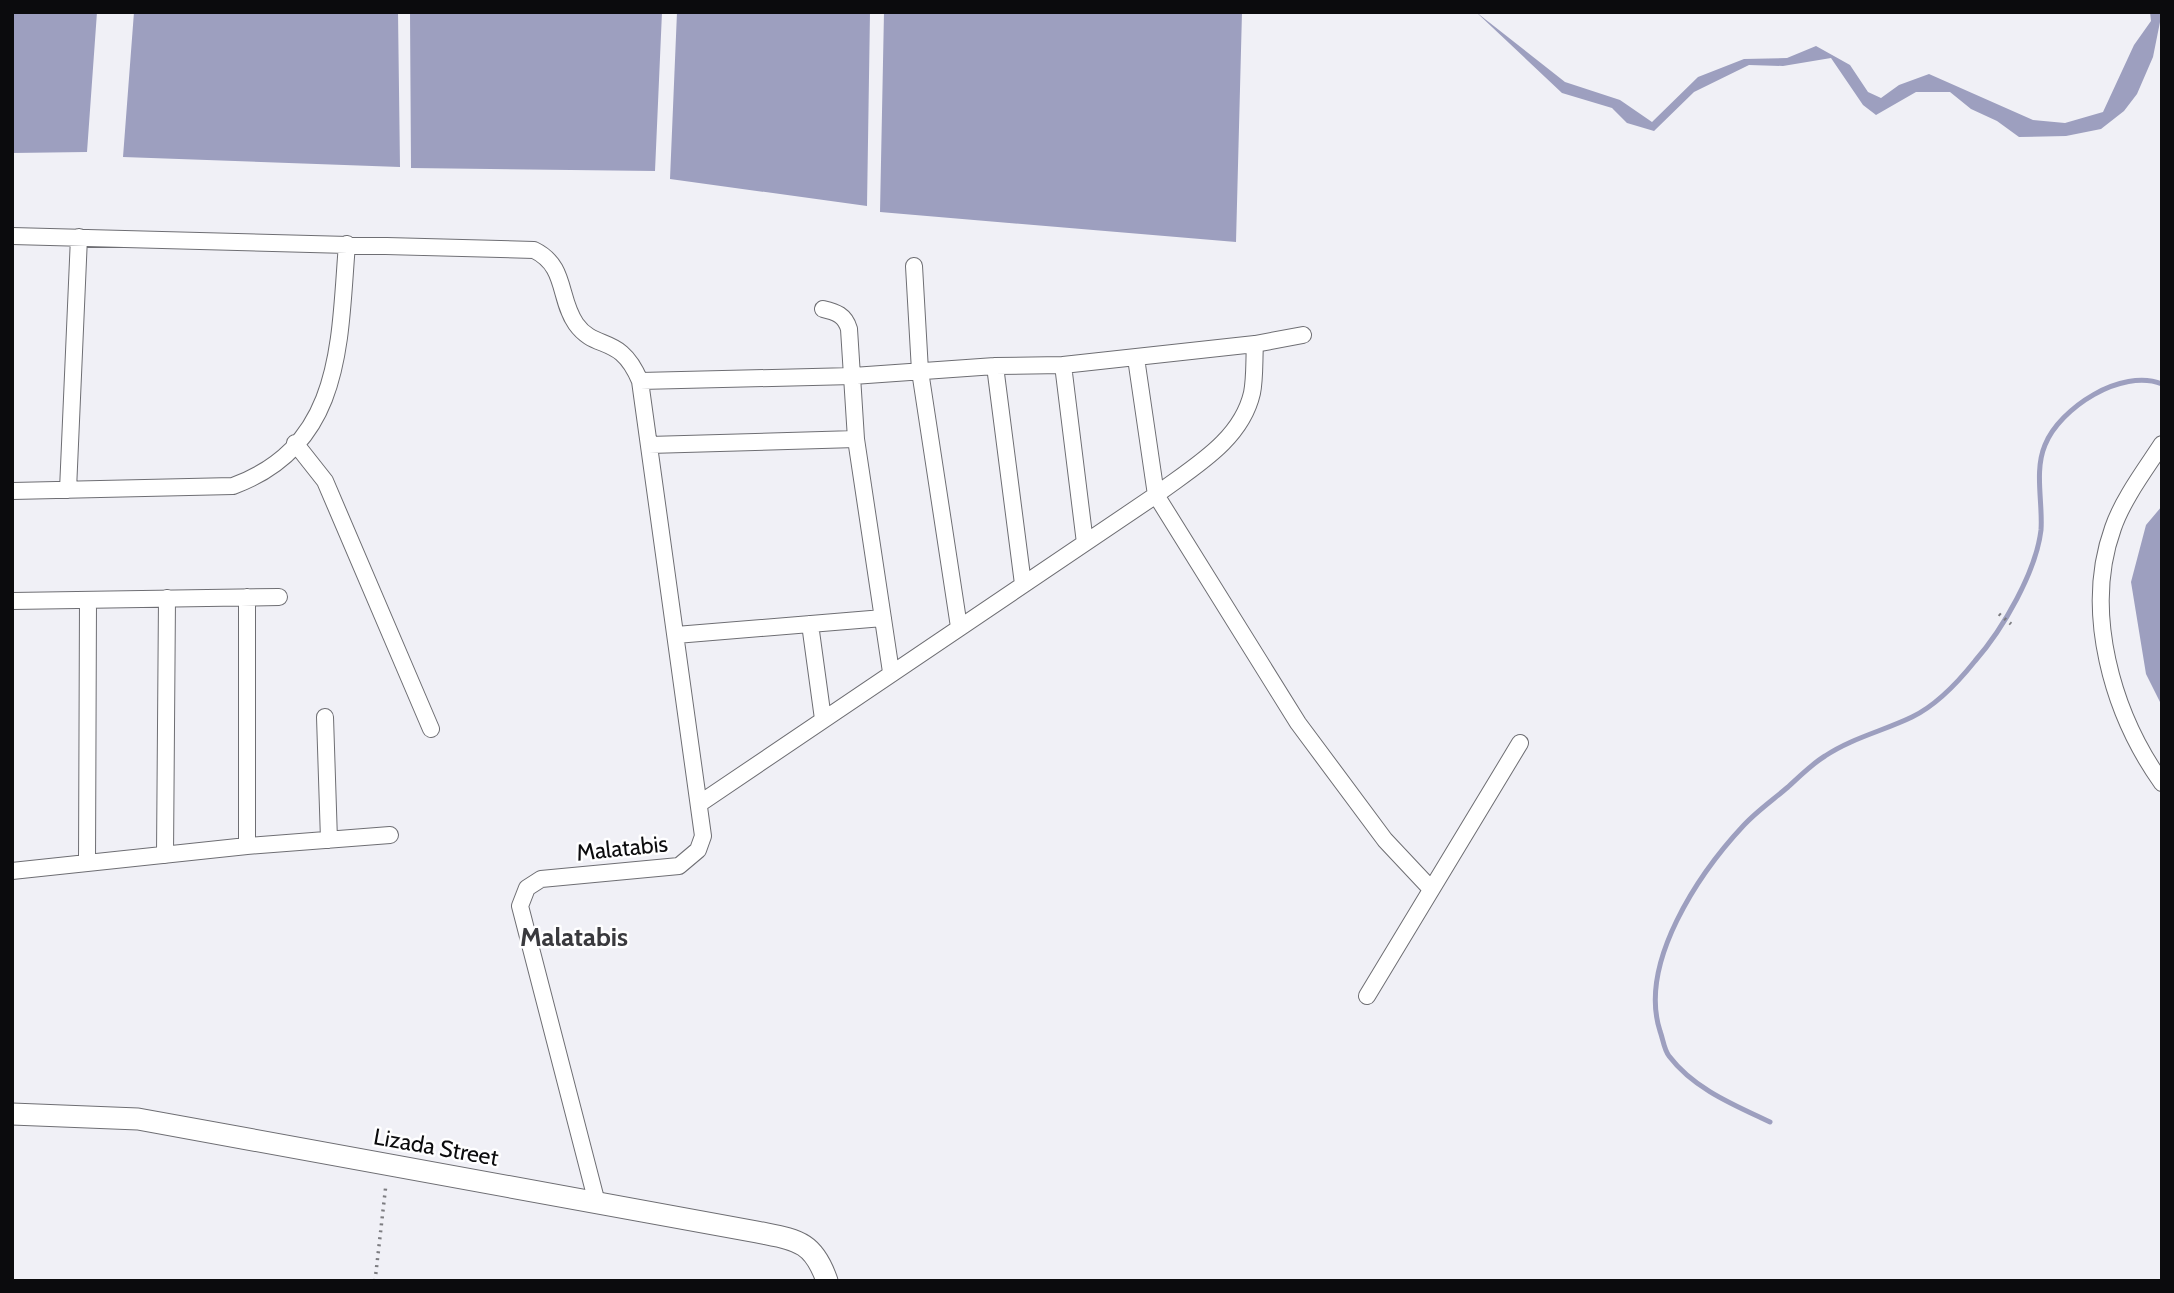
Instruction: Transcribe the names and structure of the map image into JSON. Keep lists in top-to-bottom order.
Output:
{
  "streets": {
    "street": ["Malatabis", "Lizada Street"]
  },
  "crossings": [
    ["Malatabis", "Lizada Street"]
  ],
  "districts": ["Malatabis"]
}
